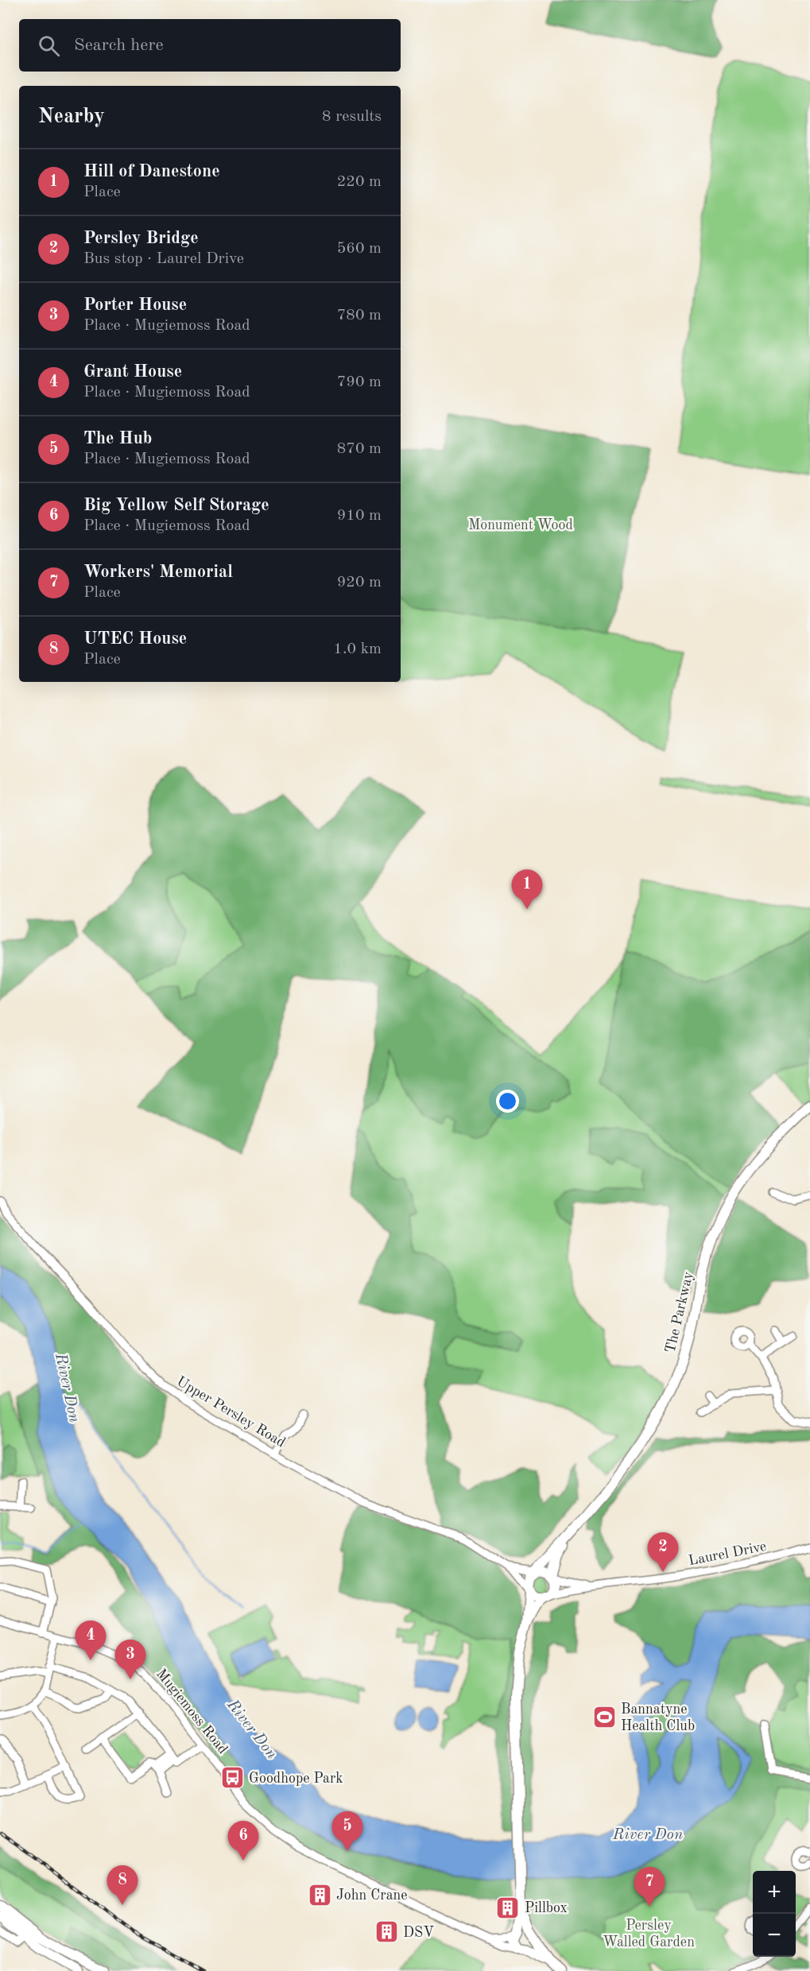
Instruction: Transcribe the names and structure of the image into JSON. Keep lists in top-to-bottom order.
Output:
{
  "streets": {
    "main road": ["The Parkway"],
    "street": ["Upper Persley Road", "Laurel Drive", "Mugiemoss Road"]
  },
  "crossings": [
    ["Upper Persley Road", "Laurel Drive"]
  ],
  "water": ["River Don"],
  "parks": ["Monument Wood", "Persley Walled Garden"],
  "places": {
    "sports": ["Bannatyne Health Club"],
    "bus stop": ["Goodhope Park"],
    "building": ["John Crane", "Pillbox", "DSV"]
  },
  "page": {
    "search": "Search here",
    "heading": ["Nearby", "8 results"],
    "list": [
      {
        "mark": "1",
        "name": "Hill of Danestone",
        "note": "Place",
        "value": "220 m"
      },
      {
        "mark": "2",
        "name": "Persley Bridge",
        "note": "Bus stop · Laurel Drive",
        "value": "560 m"
      },
      {
        "mark": "3",
        "name": "Porter House",
        "note": "Place · Mugiemoss Road",
        "value": "780 m"
      },
      {
        "mark": "4",
        "name": "Grant House",
        "note": "Place · Mugiemoss Road",
        "value": "790 m"
      },
      {
        "mark": "5",
        "name": "The Hub",
        "note": "Place · Mugiemoss Road",
        "value": "870 m"
      },
      {
        "mark": "6",
        "name": "Big Yellow Self Storage",
        "note": "Place · Mugiemoss Road",
        "value": "910 m"
      },
      {
        "mark": "7",
        "name": "Workers' Memorial",
        "note": "Place",
        "value": "920 m"
      },
      {
        "mark": "8",
        "name": "UTEC House",
        "note": "Place",
        "value": "1.0 km"
      }
    ],
    "pins": [
      "1",
      "2",
      "4",
      "3",
      "5",
      "6",
      "8",
      "7"
    ],
    "map_buttons": ["+", "−"]
  }
}
